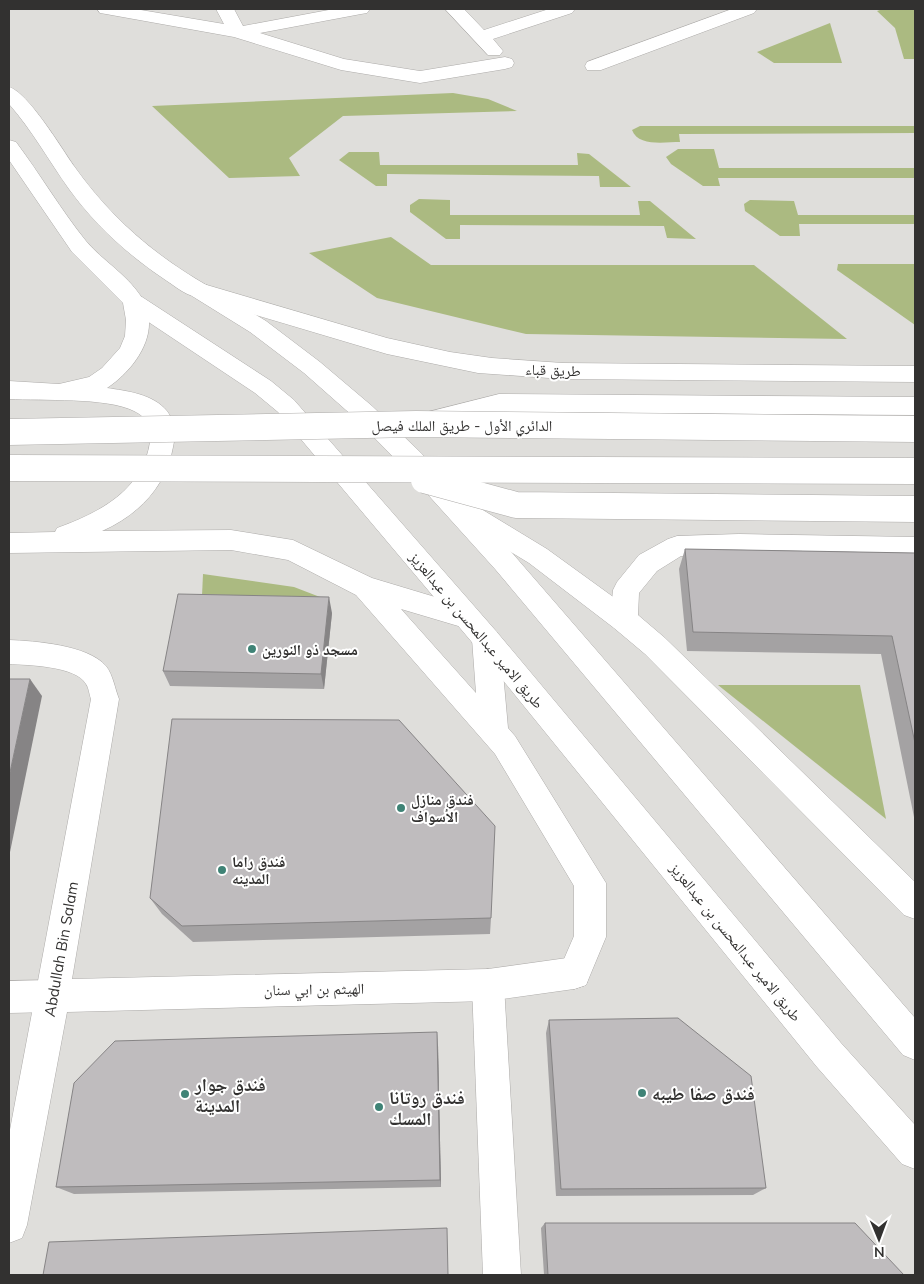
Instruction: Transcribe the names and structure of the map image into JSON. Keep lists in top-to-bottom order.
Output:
{
  "streets": {
    "main road": [
      "طريق قباء",
      "الدائري الأول - طريق الملك فيصل",
      "طريق الامير عبدالمحسن بن عبدالعزيز",
      "Abdullah Bin Salam",
      "الهيثم بن ابي سنان"
    ]
  },
  "crossings": [
    ["Abdullah Bin Salam", "الهيثم بن ابي سنان"]
  ],
  "places": [
    "مسجد ذو النورين",
    "فندق منازل الأسواف",
    "فندق راما المدينه",
    "فندق صفا طيبه",
    "فندق جوار المدينة",
    "فندق روتانا المسك"
  ],
  "north": "bottom"
}
